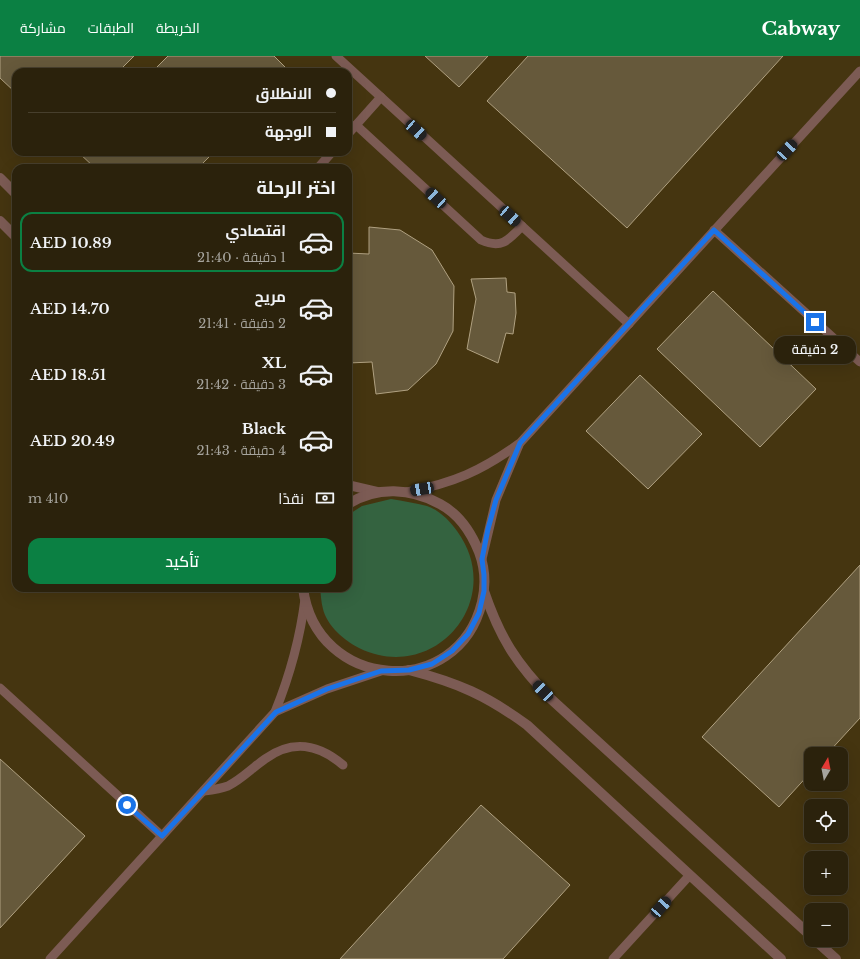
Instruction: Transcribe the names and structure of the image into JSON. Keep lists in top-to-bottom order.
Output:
{
  "north": "top",
  "page": {
    "header": "Cabway",
    "nav": ["الخريطة", "الطبقات", "مشاركة"],
    "banner": ["الانطلاق", "الوجهة"],
    "heading": "اختر الرحلة",
    "list": [
      {
        "name": "اقتصادي",
        "note": "1 دقيقة · 21:40",
        "value": "AED 10.89"
      },
      {
        "name": "مريح",
        "note": "2 دقيقة · 21:41",
        "value": "AED 14.70"
      },
      {
        "name": "XL",
        "note": "3 دقيقة · 21:42",
        "value": "AED 18.51"
      },
      {
        "name": "Black",
        "note": "4 دقيقة · 21:43",
        "value": "AED 20.49"
      }
    ],
    "bubble": "2 دقيقة",
    "pay": ["نقدًا", "410 m"],
    "buttons": "تأكيد",
    "map_buttons": ["+", "−"]
  }
}
